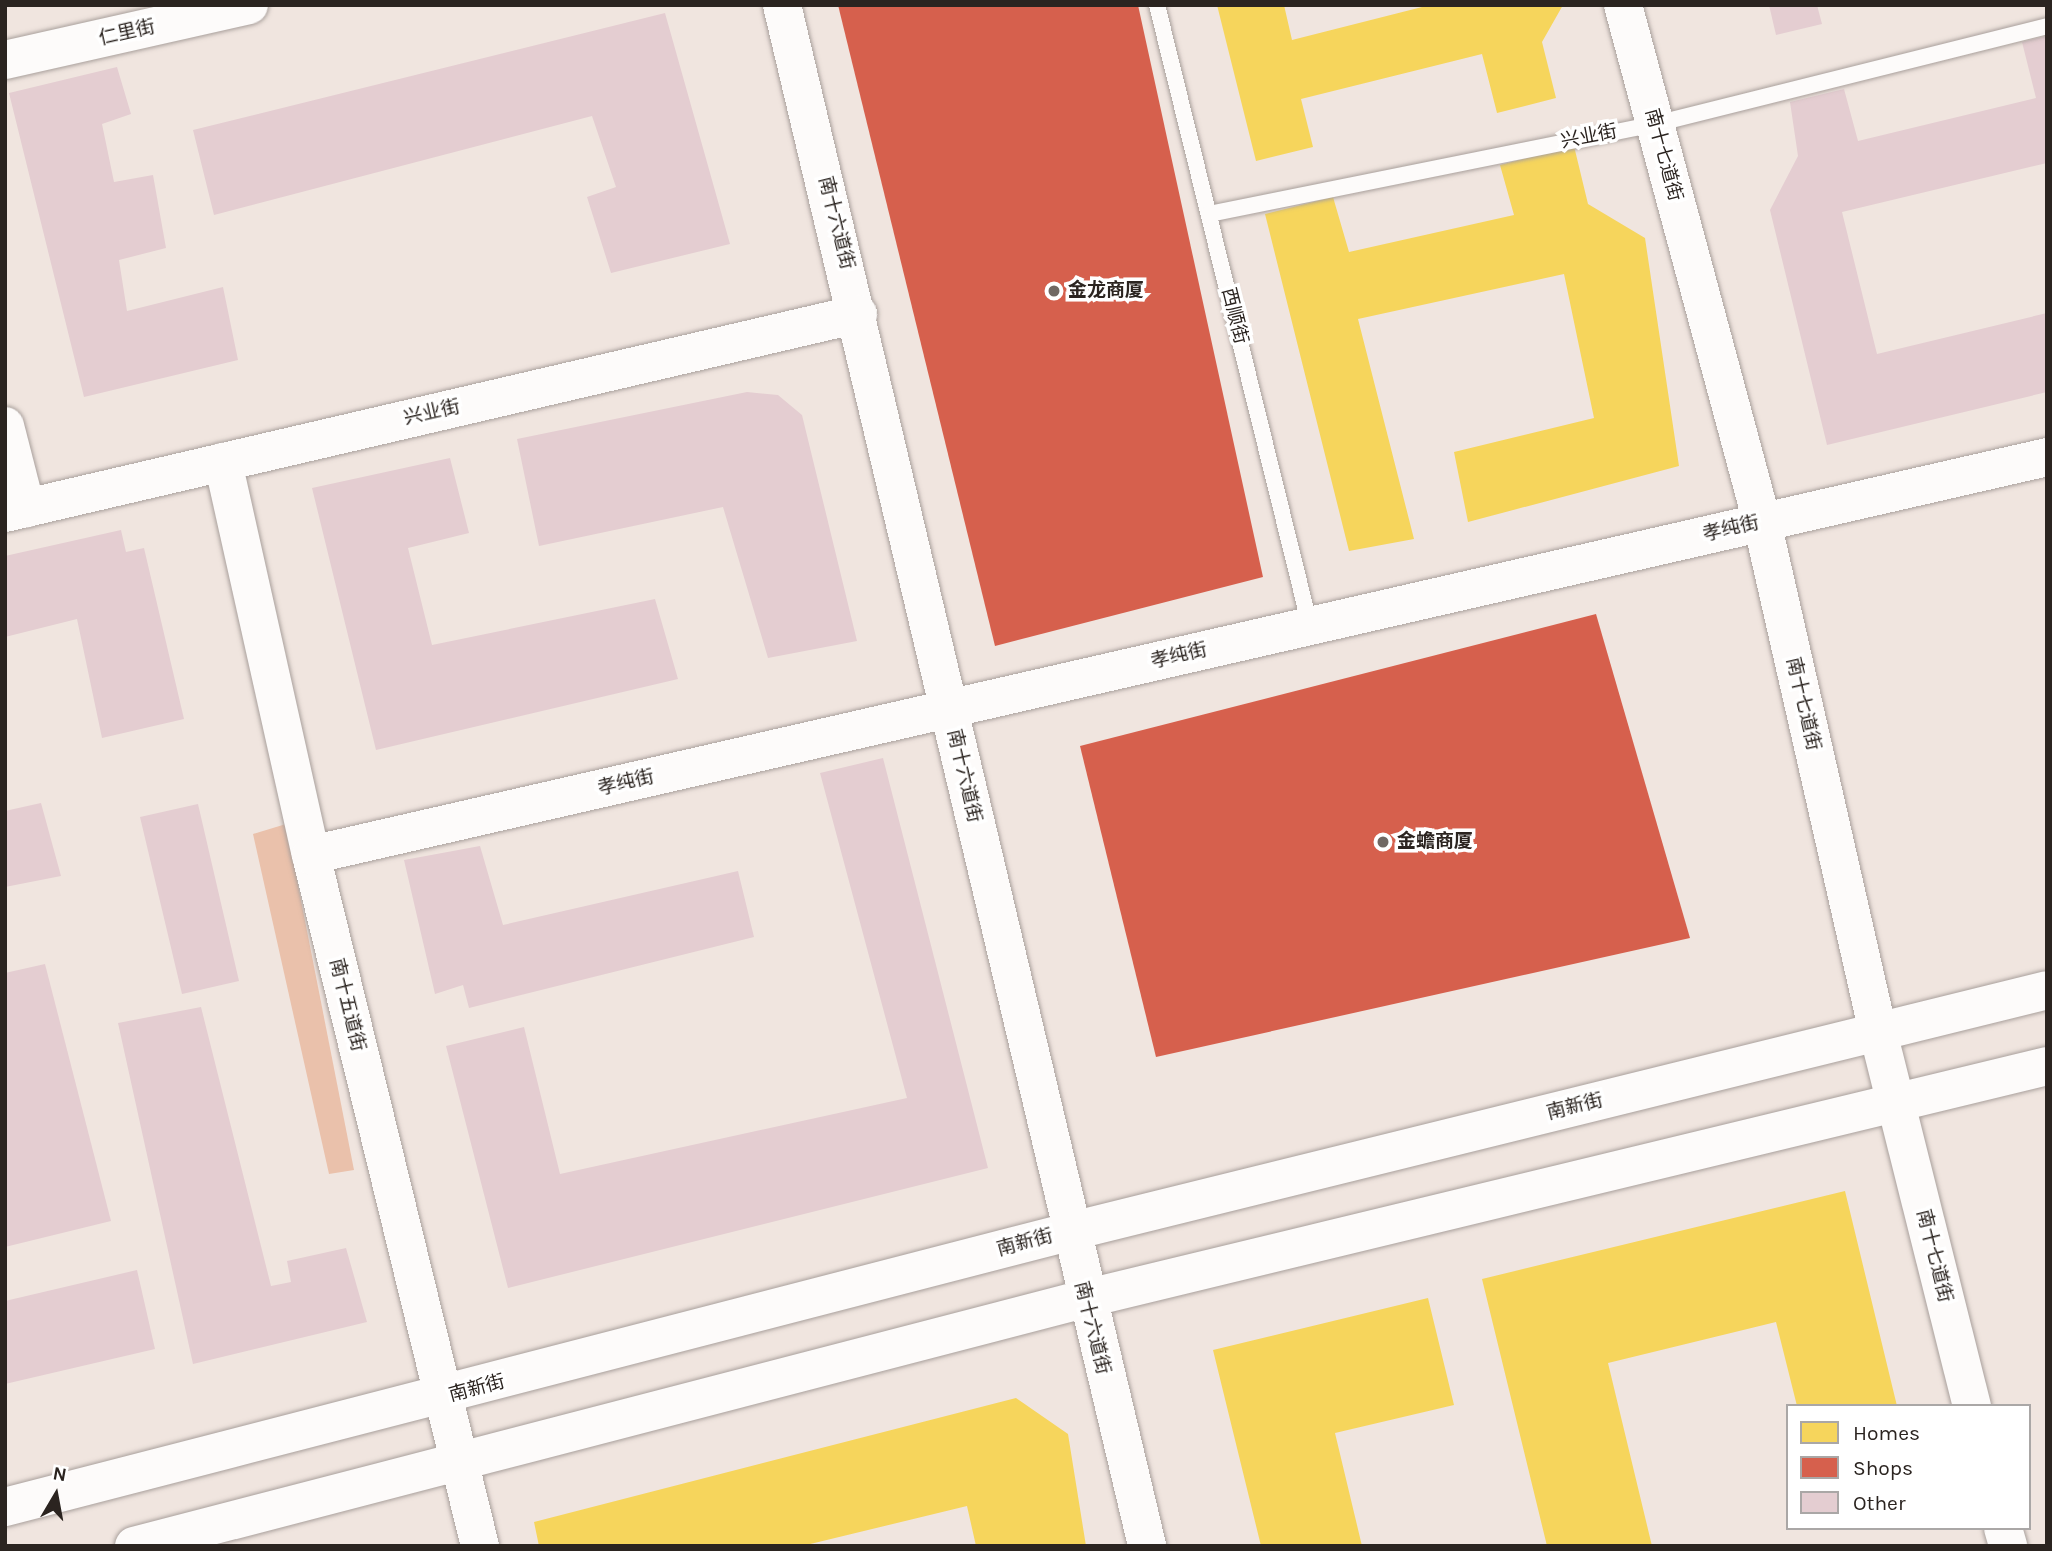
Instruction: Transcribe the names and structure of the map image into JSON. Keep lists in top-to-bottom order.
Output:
{
  "streets": {
    "street": [
      "仁里街",
      "兴业街",
      "南十七道街",
      "南十六道街",
      "孝纯街",
      "南十五道街",
      "南新街"
    ],
    "lane": ["西顺街"]
  },
  "crossings": [
    ["兴业街", "南十七道街"],
    ["兴业街", "南十六道街"],
    ["兴业街", "西顺街"],
    ["兴业街", "南十五道街"],
    ["南十七道街", "孝纯街"],
    ["南十七道街", "南新街"],
    ["南十六道街", "孝纯街"],
    ["南十六道街", "南新街"],
    ["西顺街", "孝纯街"],
    ["孝纯街", "南十五道街"],
    ["南十五道街", "南新街"]
  ],
  "places": ["金龙商厦", "金蟾商厦"],
  "legend": ["Homes", "Shops", "Other"],
  "north": "top"
}
